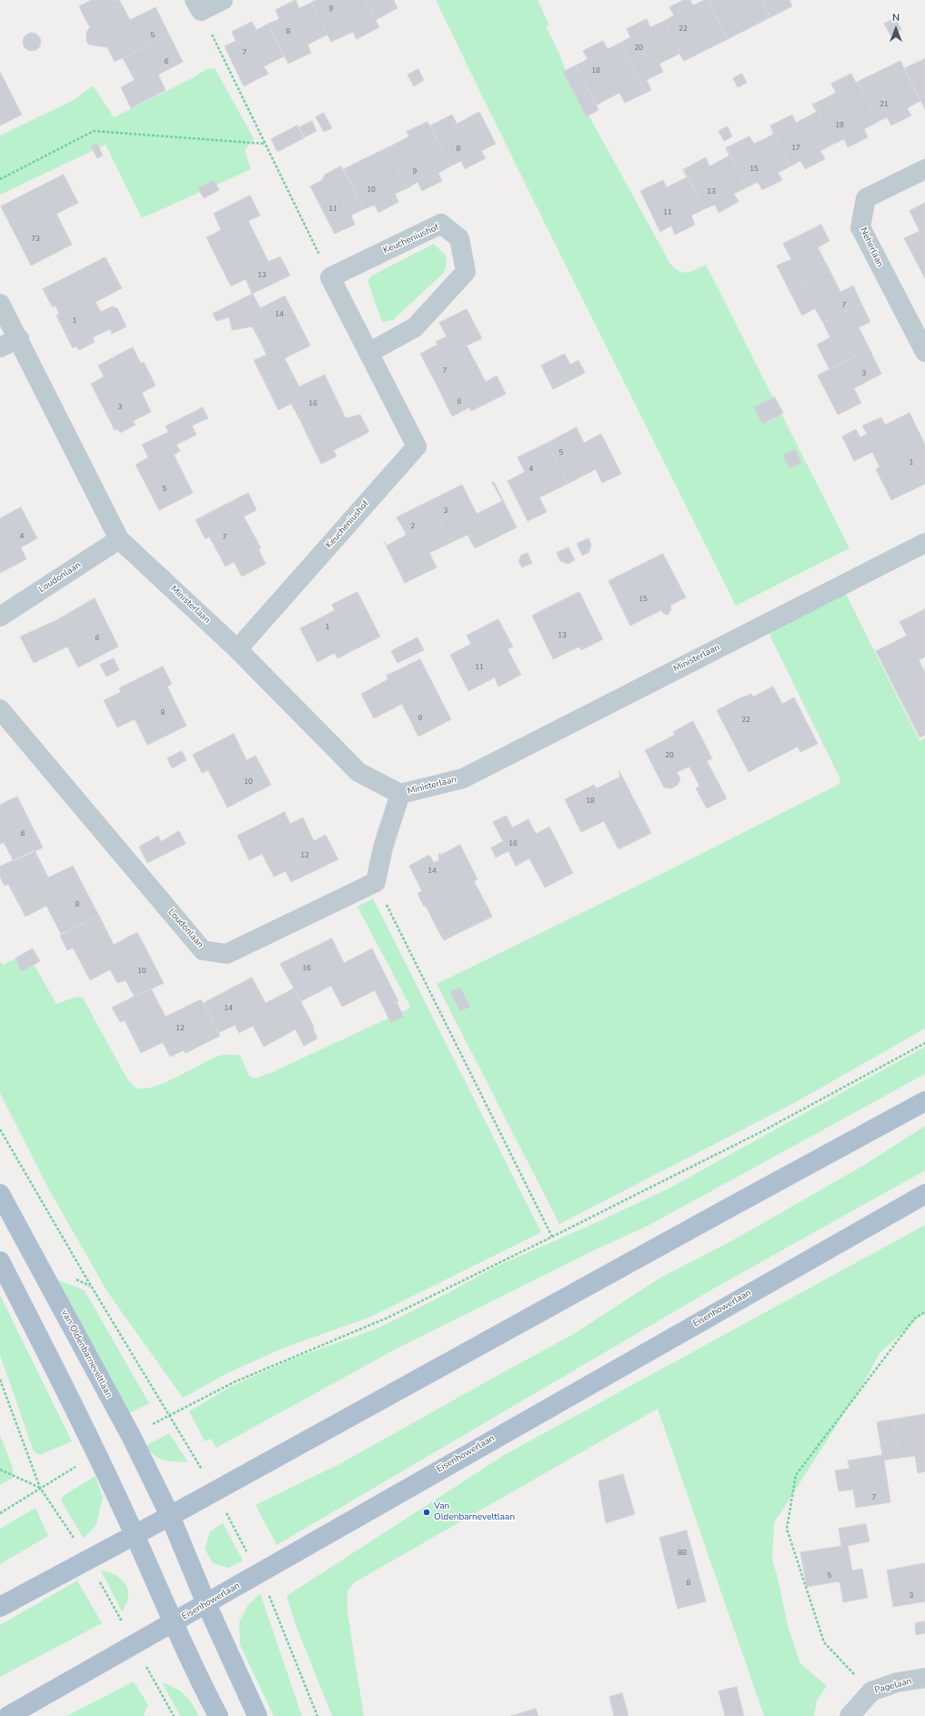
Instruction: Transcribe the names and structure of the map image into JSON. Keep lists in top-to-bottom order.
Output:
{
  "streets": {
    "main road": ["Eisenhowerlaan", "van Oldenbarneveltlaan"],
    "street": [
      "Keucheniushof",
      "Neherlaan",
      "Loudonlaan",
      "Ministerlaan",
      "Pagelaan"
    ]
  },
  "crossings": [
    ["Keucheniushof", "Ministerlaan"],
    ["Loudonlaan", "Ministerlaan"],
    ["Eisenhowerlaan", "van Oldenbarneveltlaan"]
  ],
  "places": ["Van Oldenbarneveltlaan"],
  "house_numbers": [
    "9",
    "22",
    "8",
    "5",
    "20",
    "7",
    "6",
    "18",
    "21",
    "19",
    "17",
    "8",
    "15",
    "9",
    "10",
    "13",
    "11",
    "11",
    "73",
    "13",
    "7",
    "14",
    "1",
    "7",
    "3",
    "6",
    "16",
    "3",
    "5",
    "1",
    "4",
    "5",
    "3",
    "2",
    "4",
    "7",
    "15",
    "1",
    "13",
    "6",
    "11",
    "8",
    "9",
    "22",
    "20",
    "10",
    "18",
    "6",
    "16",
    "12",
    "14",
    "8",
    "16",
    "10",
    "14",
    "12",
    "7",
    "8B",
    "5",
    "8",
    "3"
  ],
  "north": "top"
}
